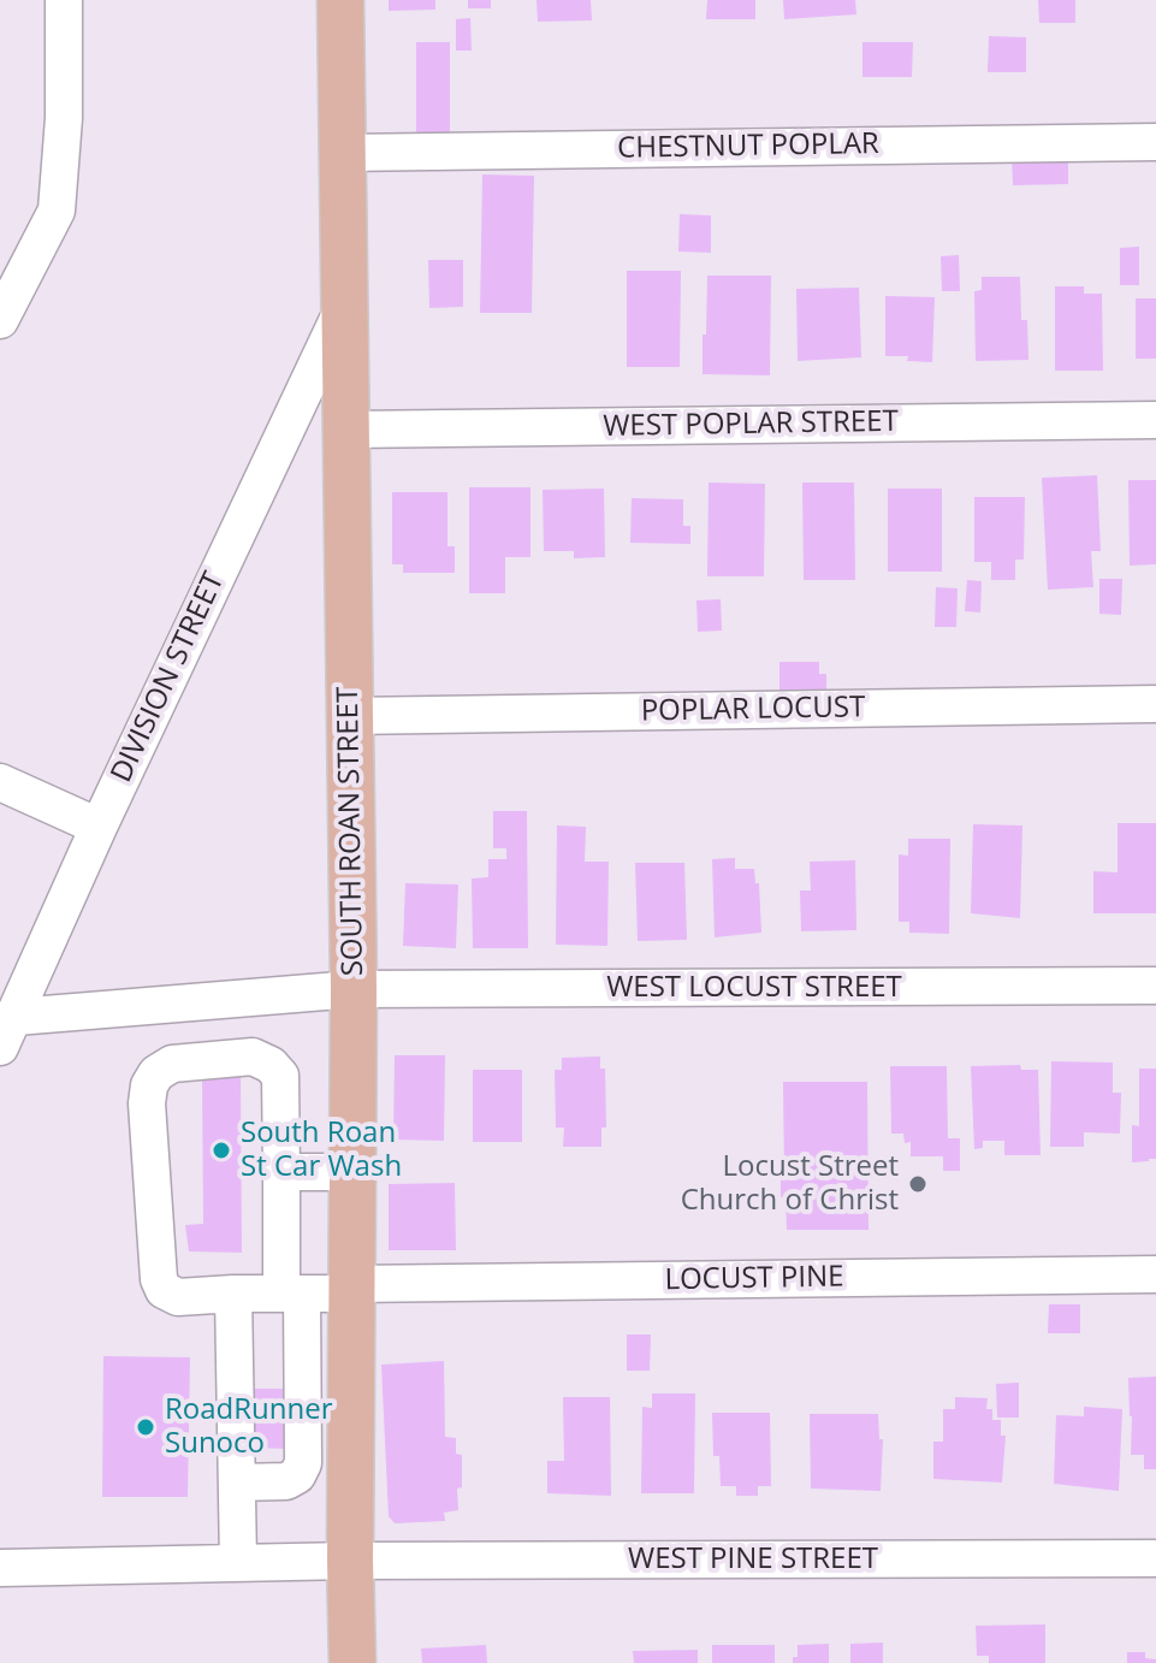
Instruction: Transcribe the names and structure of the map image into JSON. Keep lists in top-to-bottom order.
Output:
{
  "streets": {
    "main road": ["SOUTH ROAN STREET"],
    "street": [
      "CHESTNUT POPLAR",
      "WEST POPLAR STREET",
      "DIVISION STREET",
      "POPLAR LOCUST",
      "WEST LOCUST STREET",
      "LOCUST PINE",
      "WEST PINE STREET"
    ]
  },
  "crossings": [
    ["CHESTNUT POPLAR", "SOUTH ROAN STREET"],
    ["WEST POPLAR STREET", "SOUTH ROAN STREET"],
    ["DIVISION STREET", "SOUTH ROAN STREET"],
    ["DIVISION STREET", "WEST LOCUST STREET"],
    ["POPLAR LOCUST", "SOUTH ROAN STREET"],
    ["SOUTH ROAN STREET", "WEST LOCUST STREET"],
    ["SOUTH ROAN STREET", "LOCUST PINE"],
    ["SOUTH ROAN STREET", "WEST PINE STREET"]
  ],
  "places": ["South Roan St Car Wash", "Locust Street Church of Christ", "RoadRunner Sunoco"]
}
